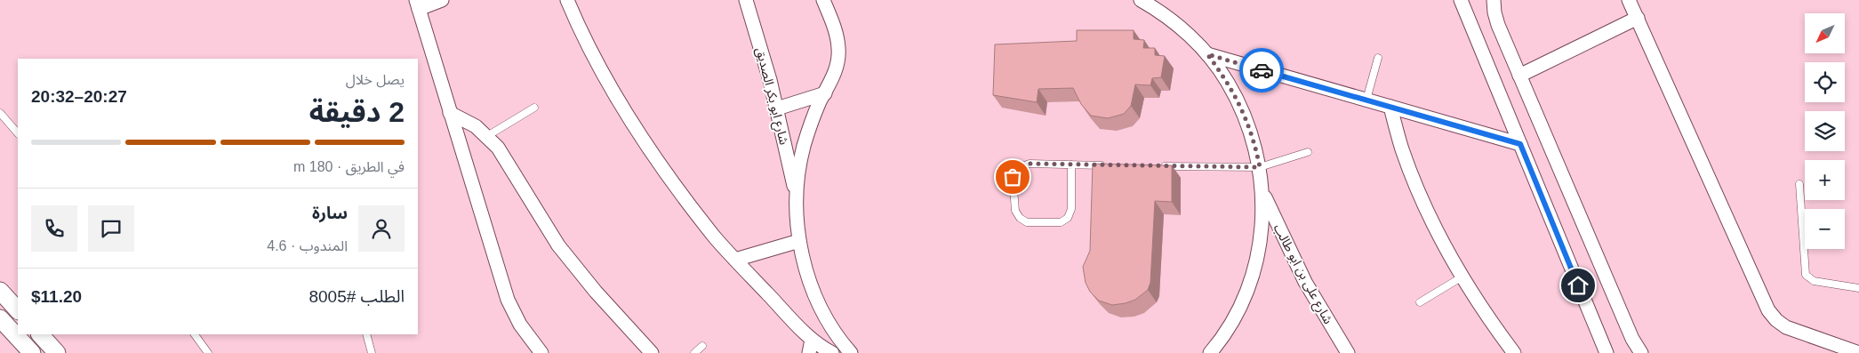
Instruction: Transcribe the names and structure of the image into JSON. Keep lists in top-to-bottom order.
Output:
{
  "streets": {
    "street": ["شارع ابو بكر الصديق", "شارع على بن ابو طالب"]
  },
  "north": "bottom left",
  "page": {
    "map_buttons": ["+", "−"],
    "heading": ["2 دقيقة", "يصل خلال", "20:27–20:32"],
    "panel": [
      "سارة",
      "المندوب · 4.6",
      "الطلب #8005",
      "$11.20"
    ],
    "bar": "في الطريق · 180 m"
  }
}
